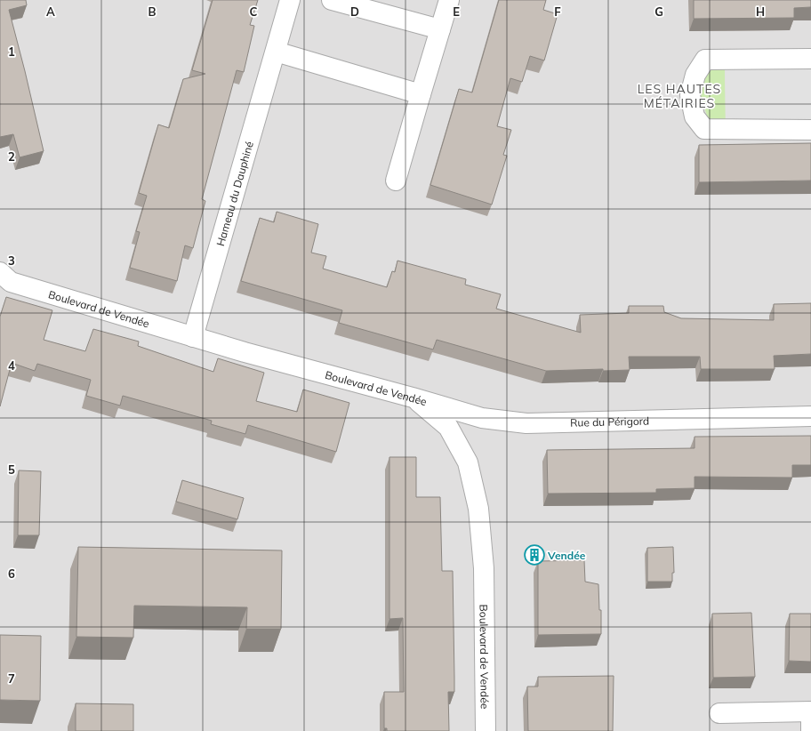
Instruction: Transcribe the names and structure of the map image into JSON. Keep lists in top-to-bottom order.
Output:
{
  "streets": {
    "street": ["Hameau du Dauphiné", "Boulevard de Vendée", "Rue du Périgord"]
  },
  "crossings": [
    ["Hameau du Dauphiné", "Boulevard de Vendée"],
    ["Boulevard de Vendée", "Rue du Périgord"]
  ],
  "districts": ["LES HAUTES MÉTAIRIES"],
  "places": {
    "building": ["Vendée"]
  },
  "grid": {
    "columns": [
      "A",
      "B",
      "C",
      "D",
      "E",
      "F",
      "G",
      "H"
    ],
    "rows": [
      "1",
      "2",
      "3",
      "4",
      "5",
      "6",
      "7"
    ]
  }
}
